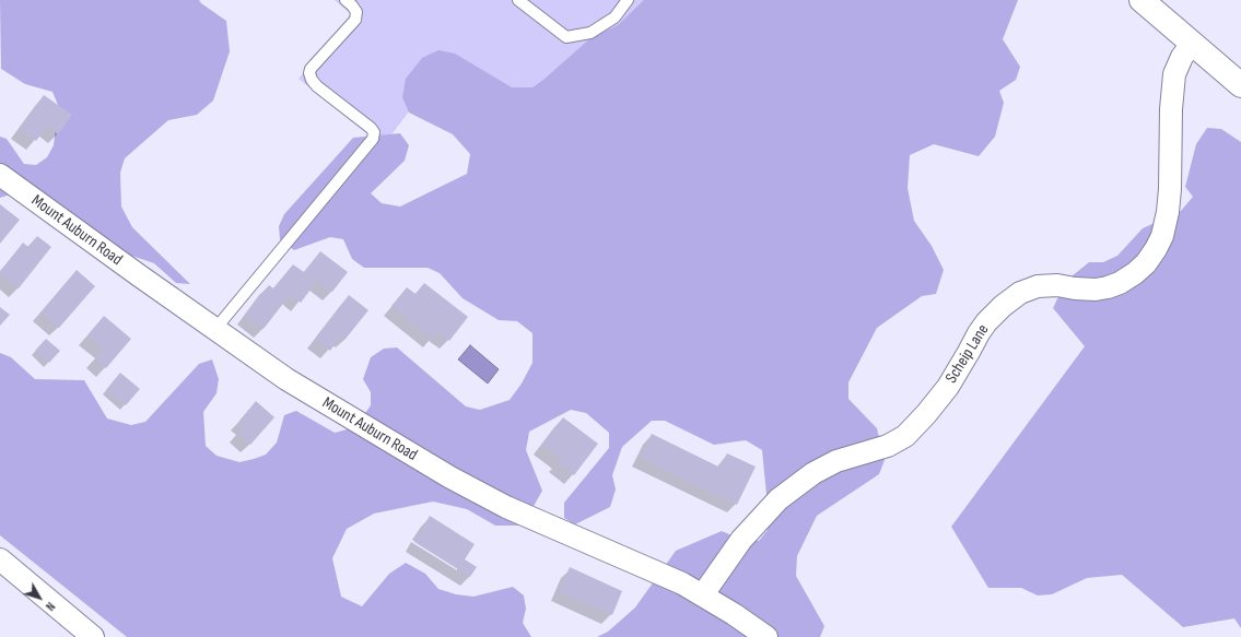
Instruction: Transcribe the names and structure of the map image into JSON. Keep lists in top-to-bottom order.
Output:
{
  "streets": {
    "street": ["Mount Auburn Road", "Scheip Lane"]
  },
  "crossings": [
    ["Mount Auburn Road", "Scheip Lane"]
  ],
  "north": "bottom right"
}
